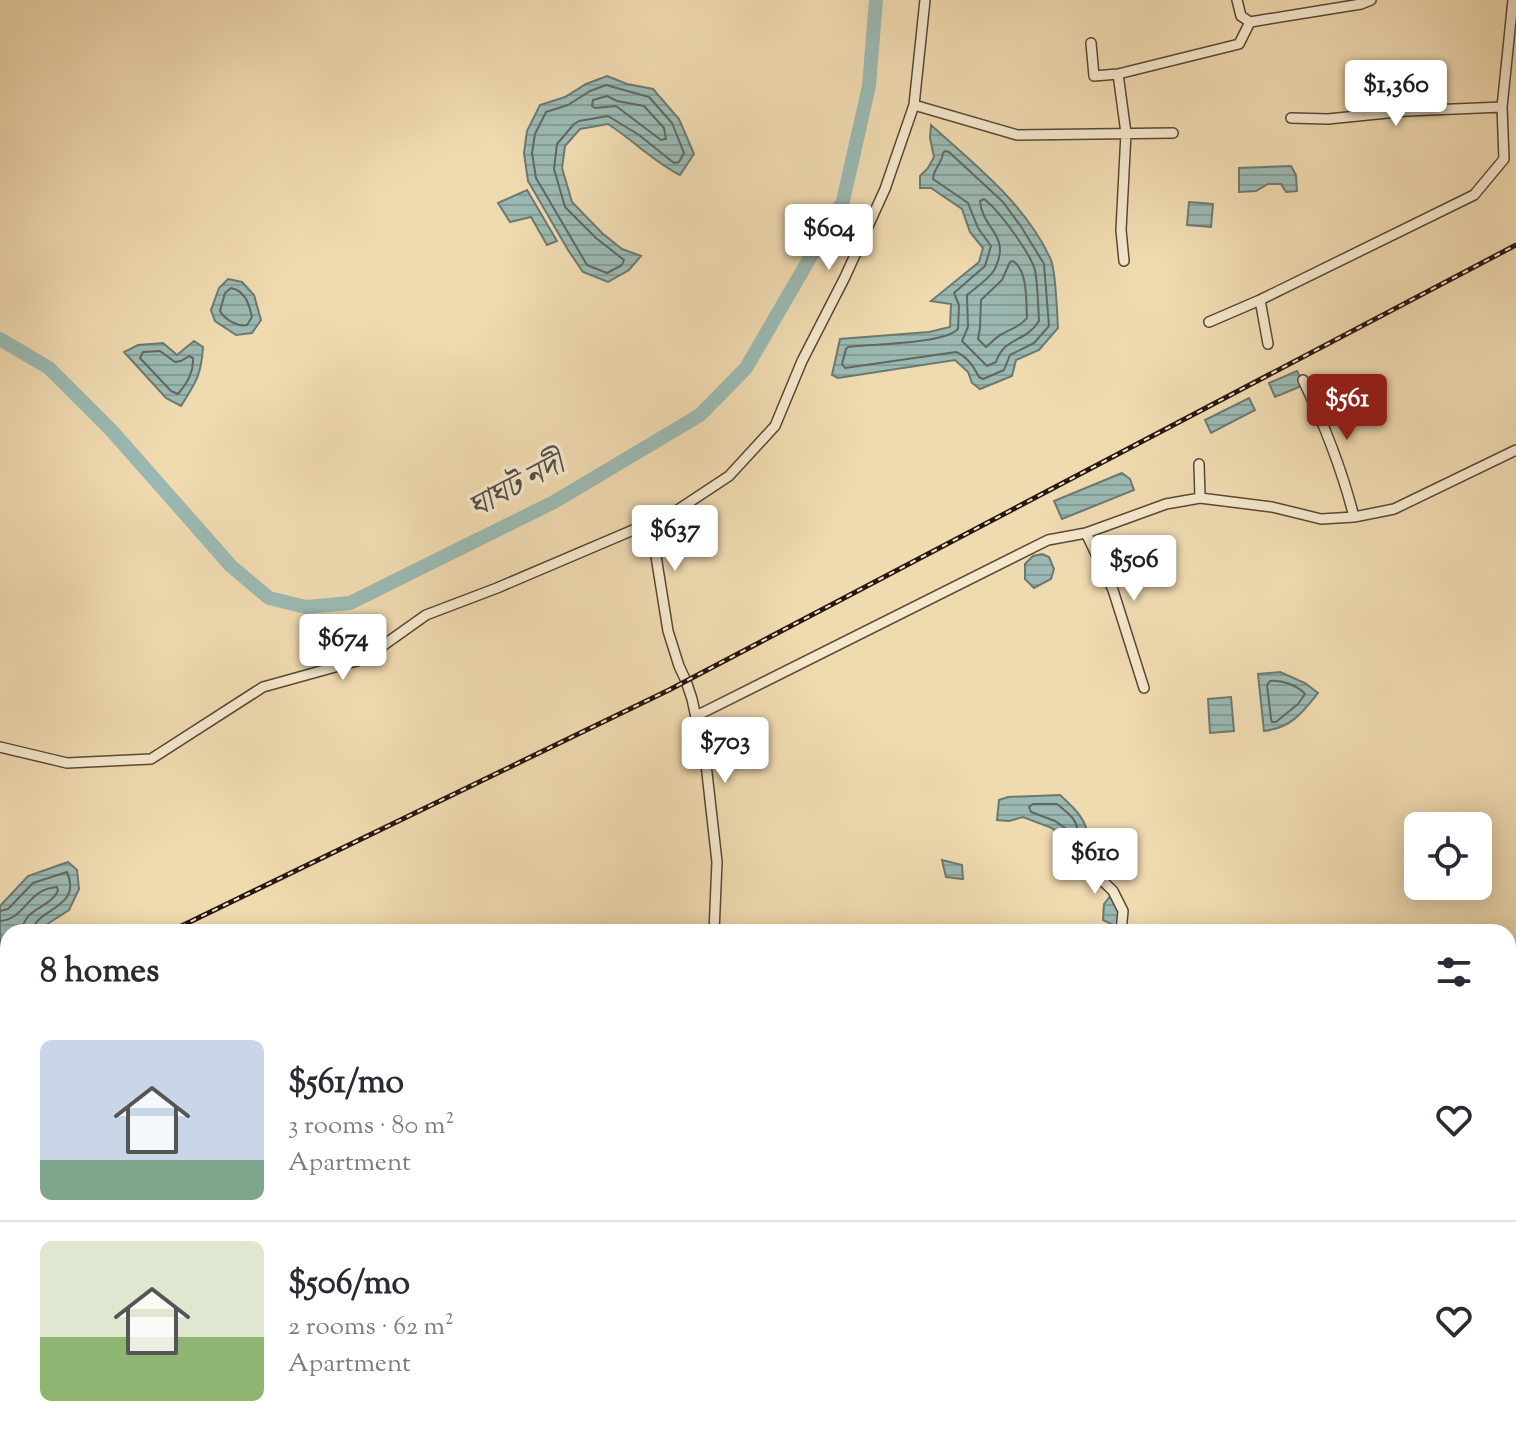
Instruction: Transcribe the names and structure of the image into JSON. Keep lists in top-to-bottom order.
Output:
{
  "water": ["ঘাঘট নদী"],
  "page": {
    "price": [
      "$1,360",
      "$604",
      "$561",
      "$637",
      "$506",
      "$674",
      "$703",
      "$610"
    ],
    "heading": "8 homes",
    "list": [
      {
        "name": "$561/mo",
        "note": "3 rooms · 80 m² · Apartment"
      },
      {
        "name": "$506/mo",
        "note": "2 rooms · 62 m² · Apartment"
      }
    ]
  }
}
